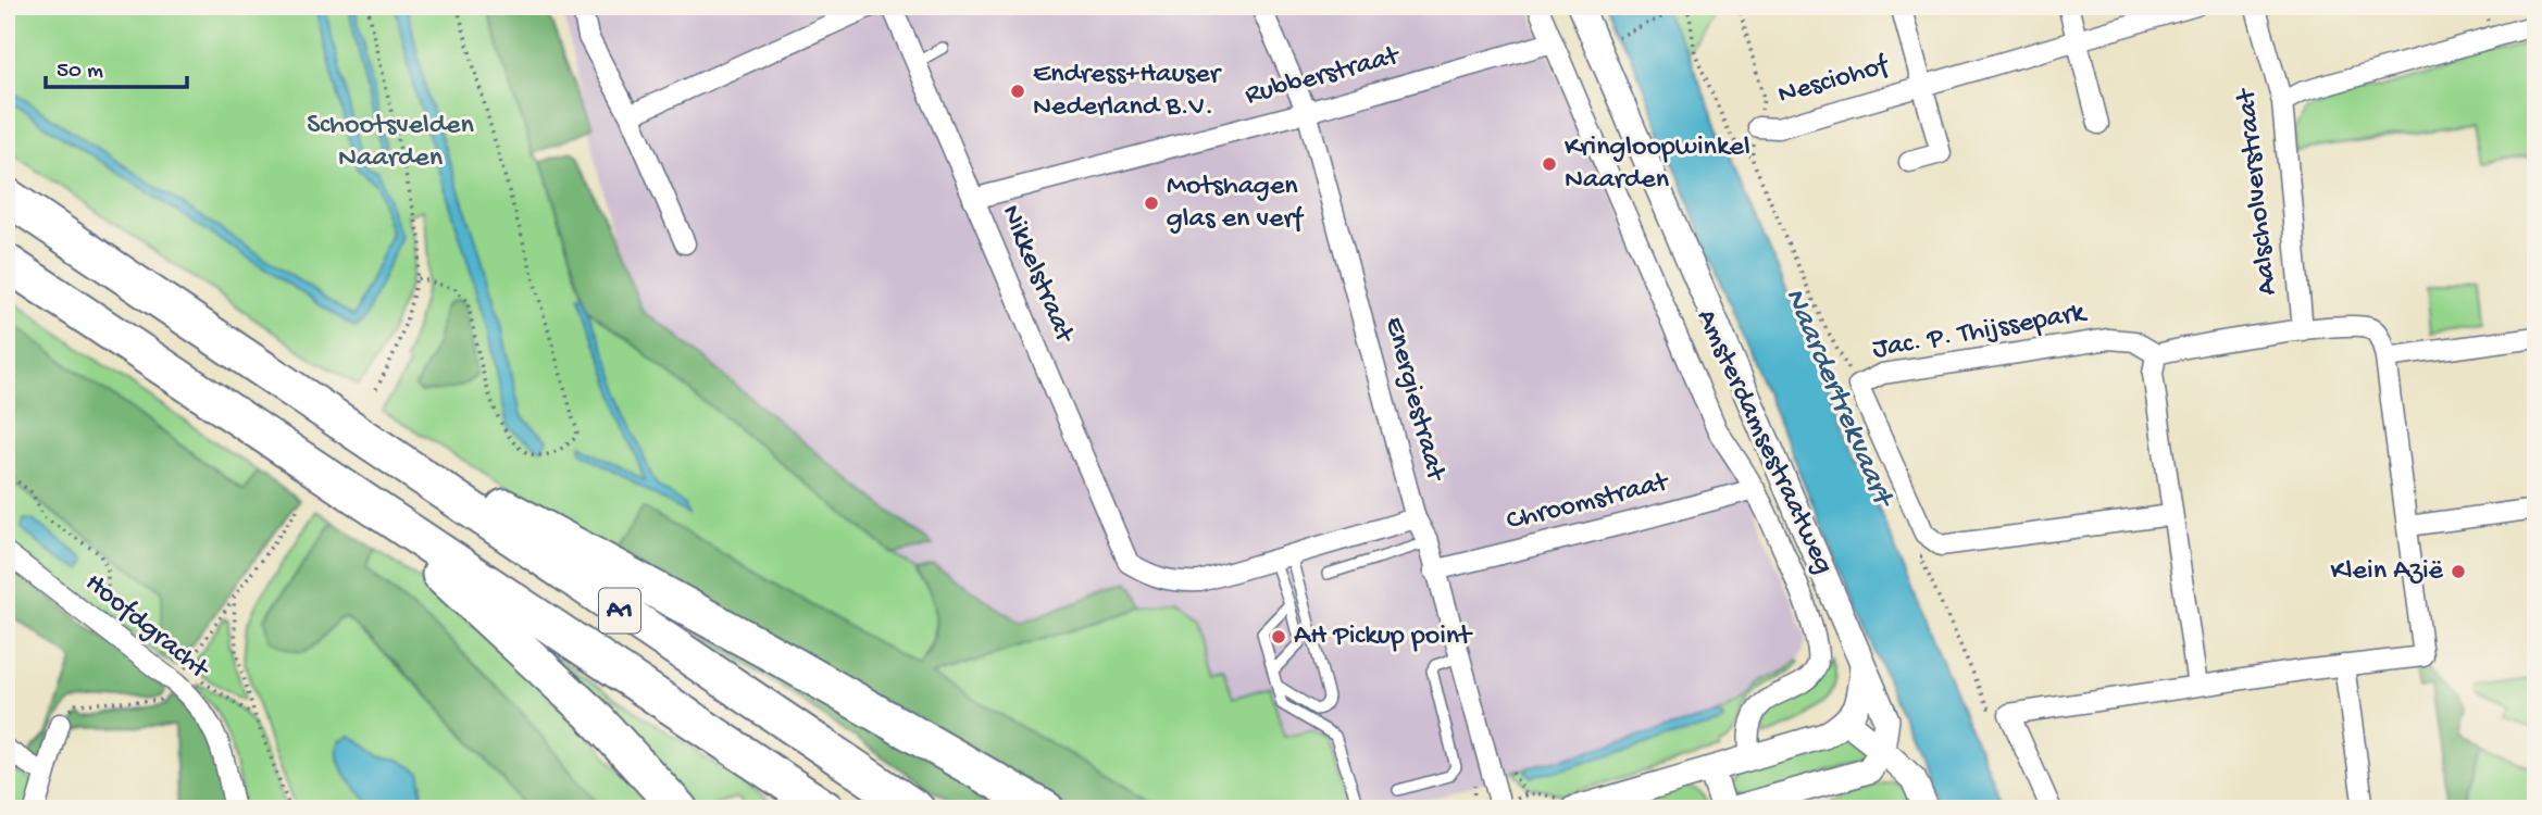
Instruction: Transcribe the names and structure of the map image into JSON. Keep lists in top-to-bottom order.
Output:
{
  "streets": {
    "highway": ["A1"],
    "street": [
      "Rubberstraat",
      "Nesciohof",
      "Aalscholverstraat",
      "Nikkelstraat",
      "Jac. P. Thijssepark",
      "Energiestraat",
      "Amsterdamsestraatweg",
      "Chroomstraat",
      "Hoofdgracht"
    ]
  },
  "crossings": [
    ["Rubberstraat", "Nikkelstraat"],
    ["Rubberstraat", "Energiestraat"],
    ["Rubberstraat", "Amsterdamsestraatweg"],
    ["Energiestraat", "Chroomstraat"],
    ["Amsterdamsestraatweg", "Chroomstraat"]
  ],
  "water": ["Naardertrekvaart"],
  "parks": ["Schootsvelden Naarden"],
  "places": [
    "Endress+Hauser Nederland B.V.",
    "Kringloopwinkel Naarden",
    "Motshagen glas en verf",
    "Klein Azië",
    "AH Pickup point"
  ],
  "scale_bar": "50 m"
}
